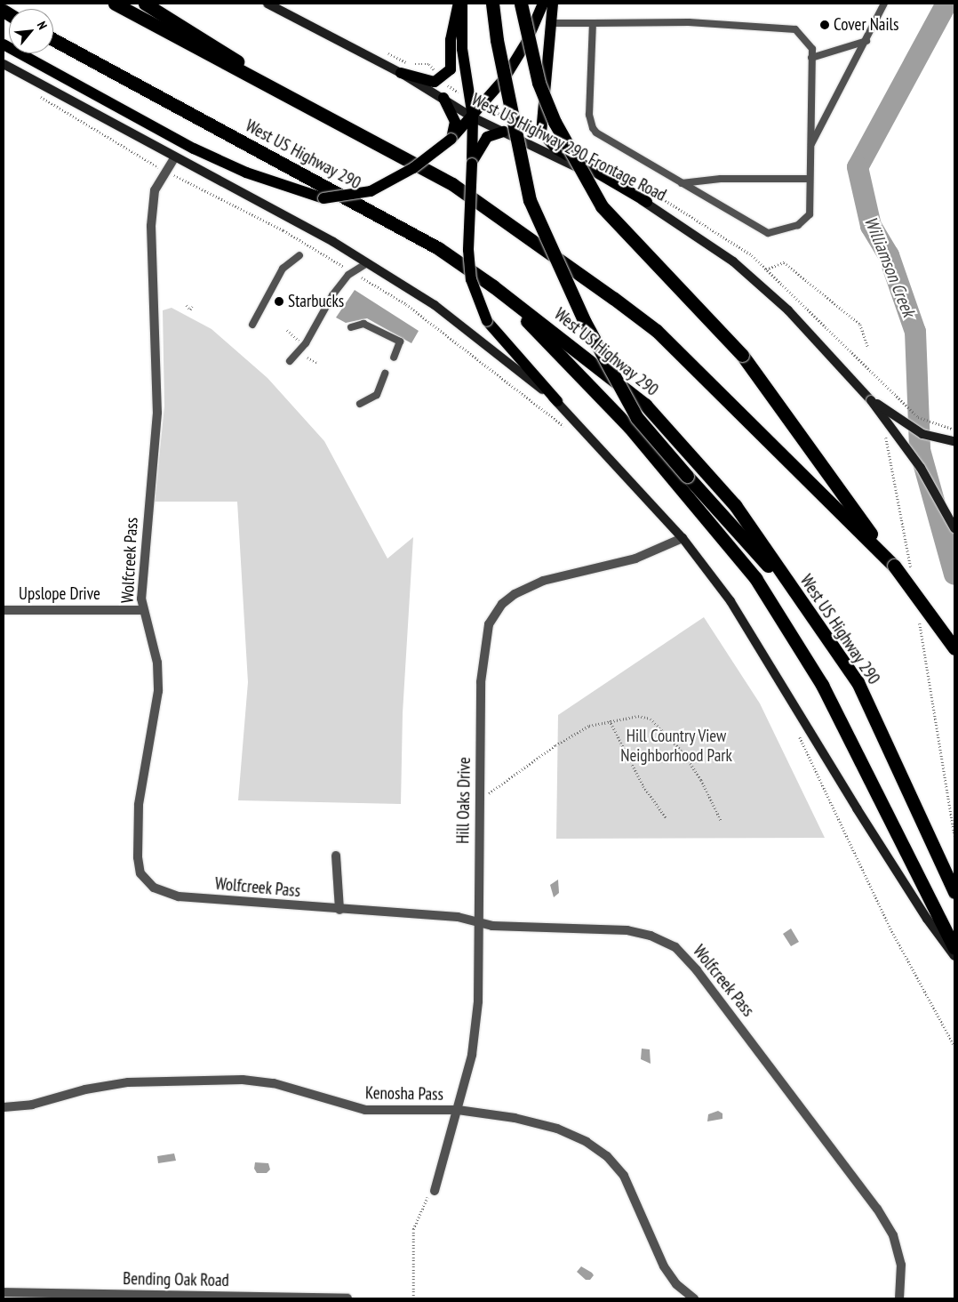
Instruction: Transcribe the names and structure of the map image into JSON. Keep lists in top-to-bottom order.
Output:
{
  "streets": {
    "highway": ["West US Highway 290"],
    "main road": ["West US Highway 290 Frontage Road"],
    "street": [
      "Wolfcreek Pass",
      "Upslope Drive",
      "Hill Oaks Drive",
      "Kenosha Pass",
      "Bending Oak Road"
    ]
  },
  "crossings": [
    ["Wolfcreek Pass", "Upslope Drive"],
    ["Wolfcreek Pass", "Hill Oaks Drive"],
    ["Hill Oaks Drive", "Kenosha Pass"]
  ],
  "water": ["Williamson Creek"],
  "parks": ["Hill Country View Neighborhood Park"],
  "places": ["Cover Nails", "Starbucks"],
  "north": "top right"
}
